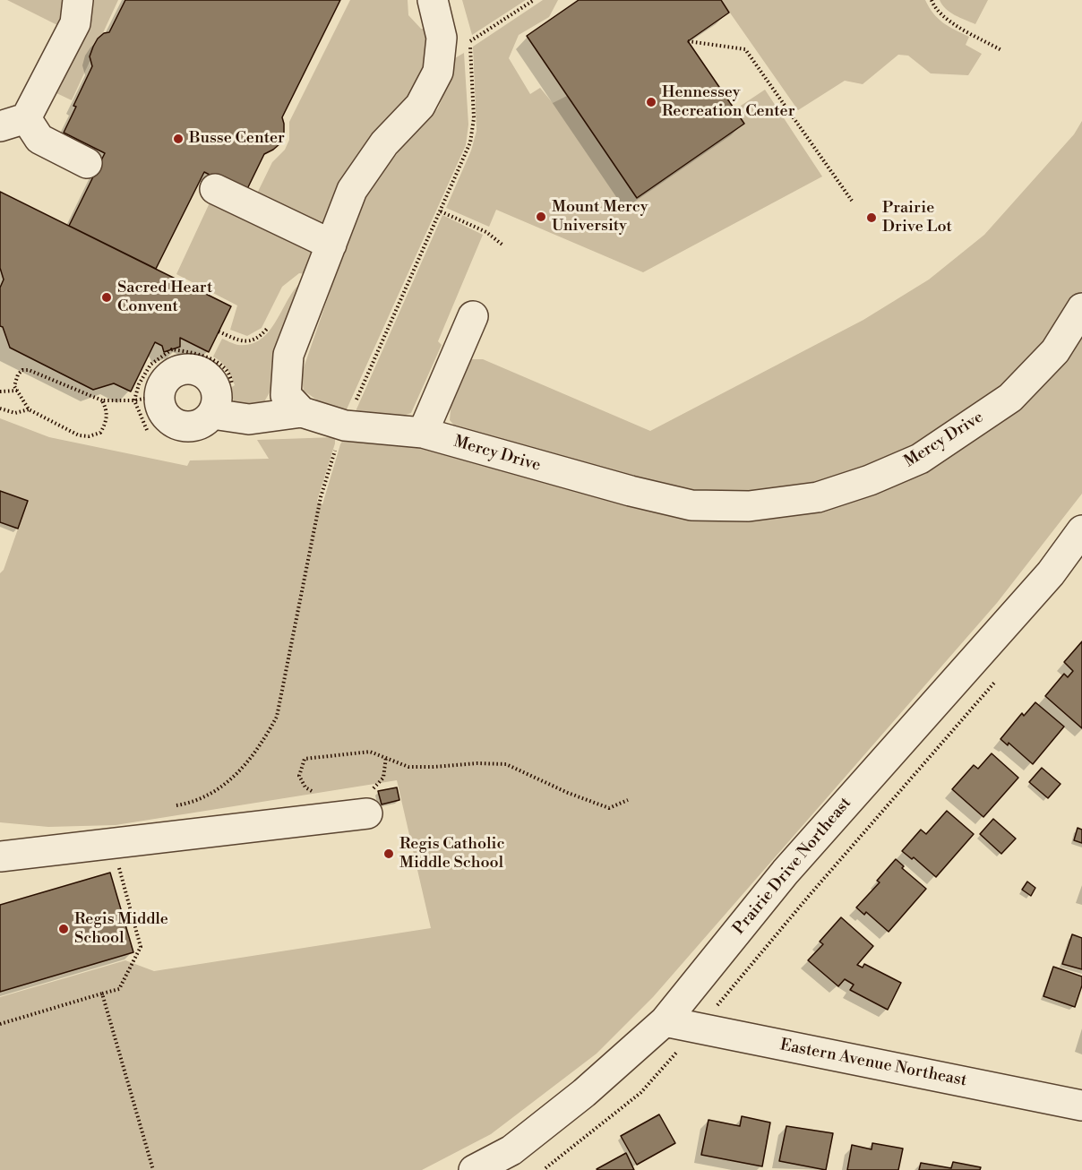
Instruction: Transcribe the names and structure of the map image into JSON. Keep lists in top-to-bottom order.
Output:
{
  "streets": {
    "street": ["Mercy Drive", "Prairie Drive Northeast", "Eastern Avenue Northeast"]
  },
  "crossings": [
    ["Prairie Drive Northeast", "Eastern Avenue Northeast"]
  ],
  "places": [
    "Hennessey Recreation Center",
    "Busse Center",
    "Mount Mercy University",
    "Prairie Drive Lot",
    "Sacred Heart Convent",
    "Regis Catholic Middle School",
    "Regis Middle School"
  ]
}
